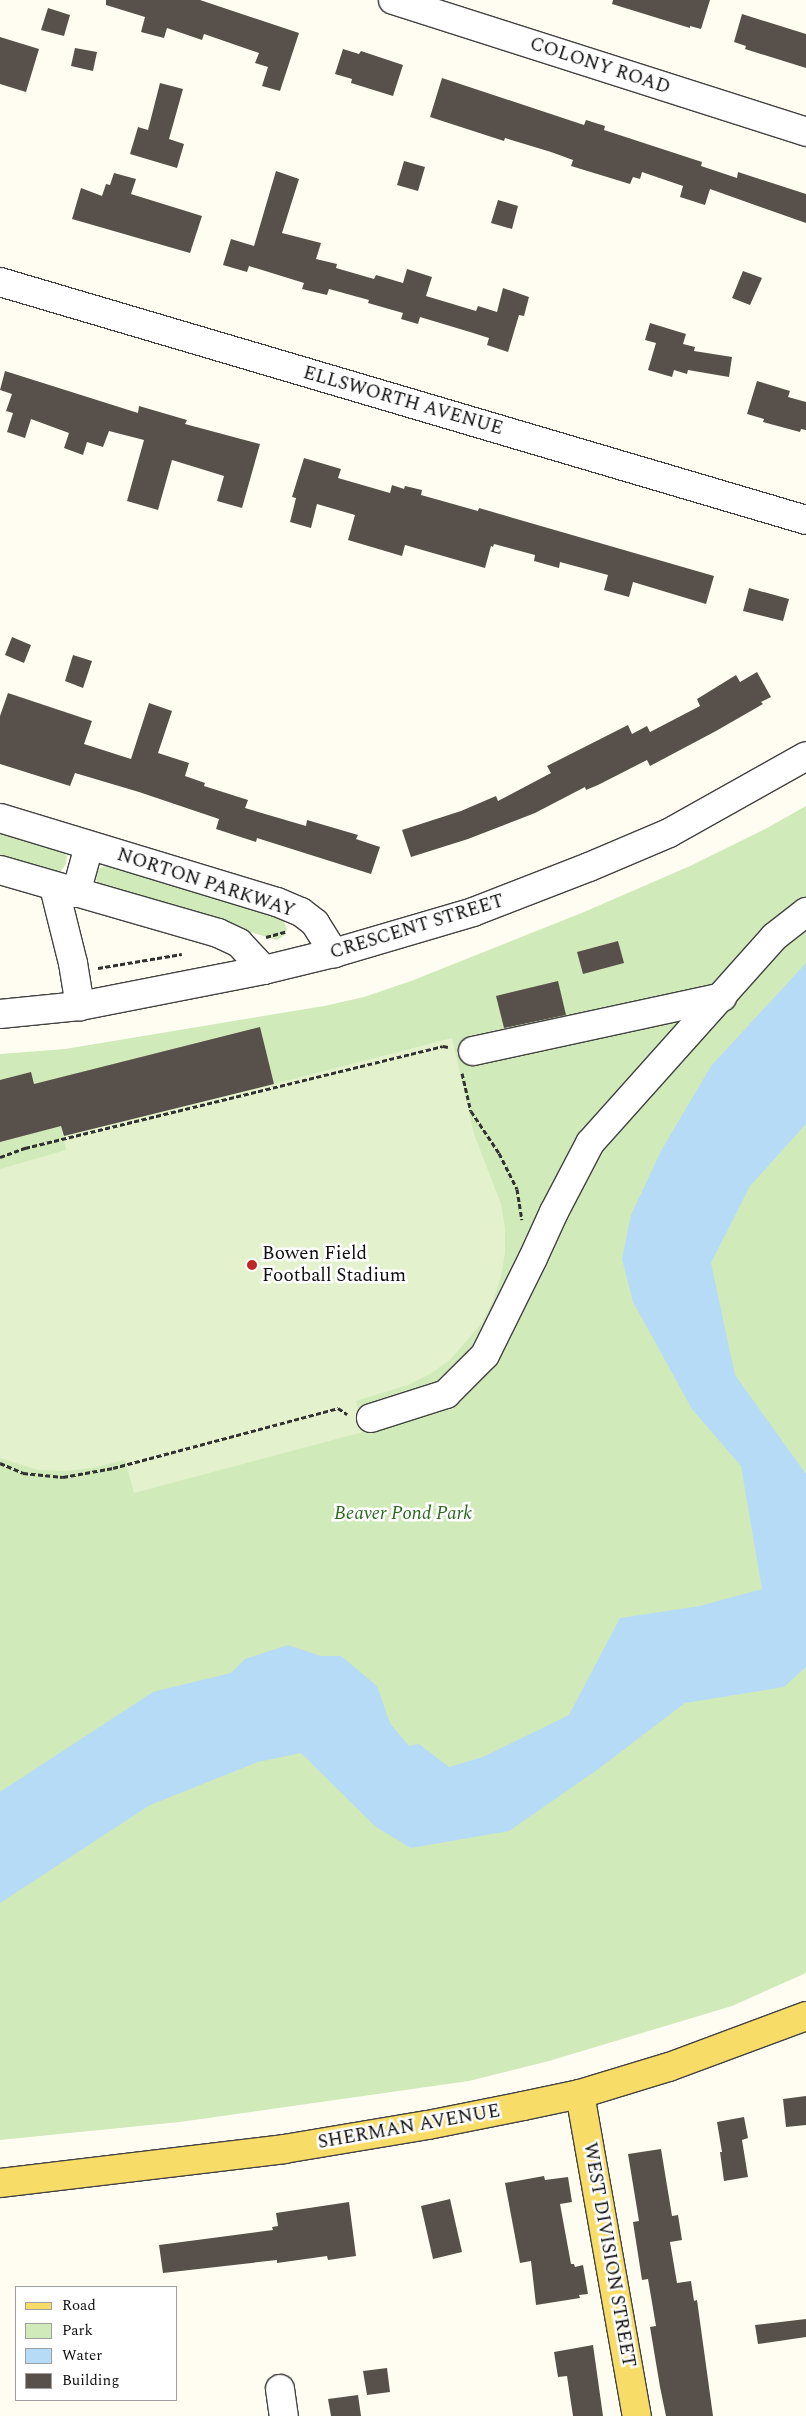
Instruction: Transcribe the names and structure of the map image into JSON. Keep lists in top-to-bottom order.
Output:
{
  "streets": {
    "main road": ["SHERMAN AVENUE", "WEST DIVISION STREET"],
    "street": [
      "COLONY ROAD",
      "ELLSWORTH AVENUE",
      "NORTON PARKWAY",
      "CRESCENT STREET"
    ]
  },
  "crossings": [
    ["NORTON PARKWAY", "CRESCENT STREET"],
    ["SHERMAN AVENUE", "WEST DIVISION STREET"]
  ],
  "parks": ["Beaver Pond Park"],
  "places": ["Bowen Field Football Stadium"],
  "legend": [
    "Road",
    "Park",
    "Water",
    "Building"
  ]
}
